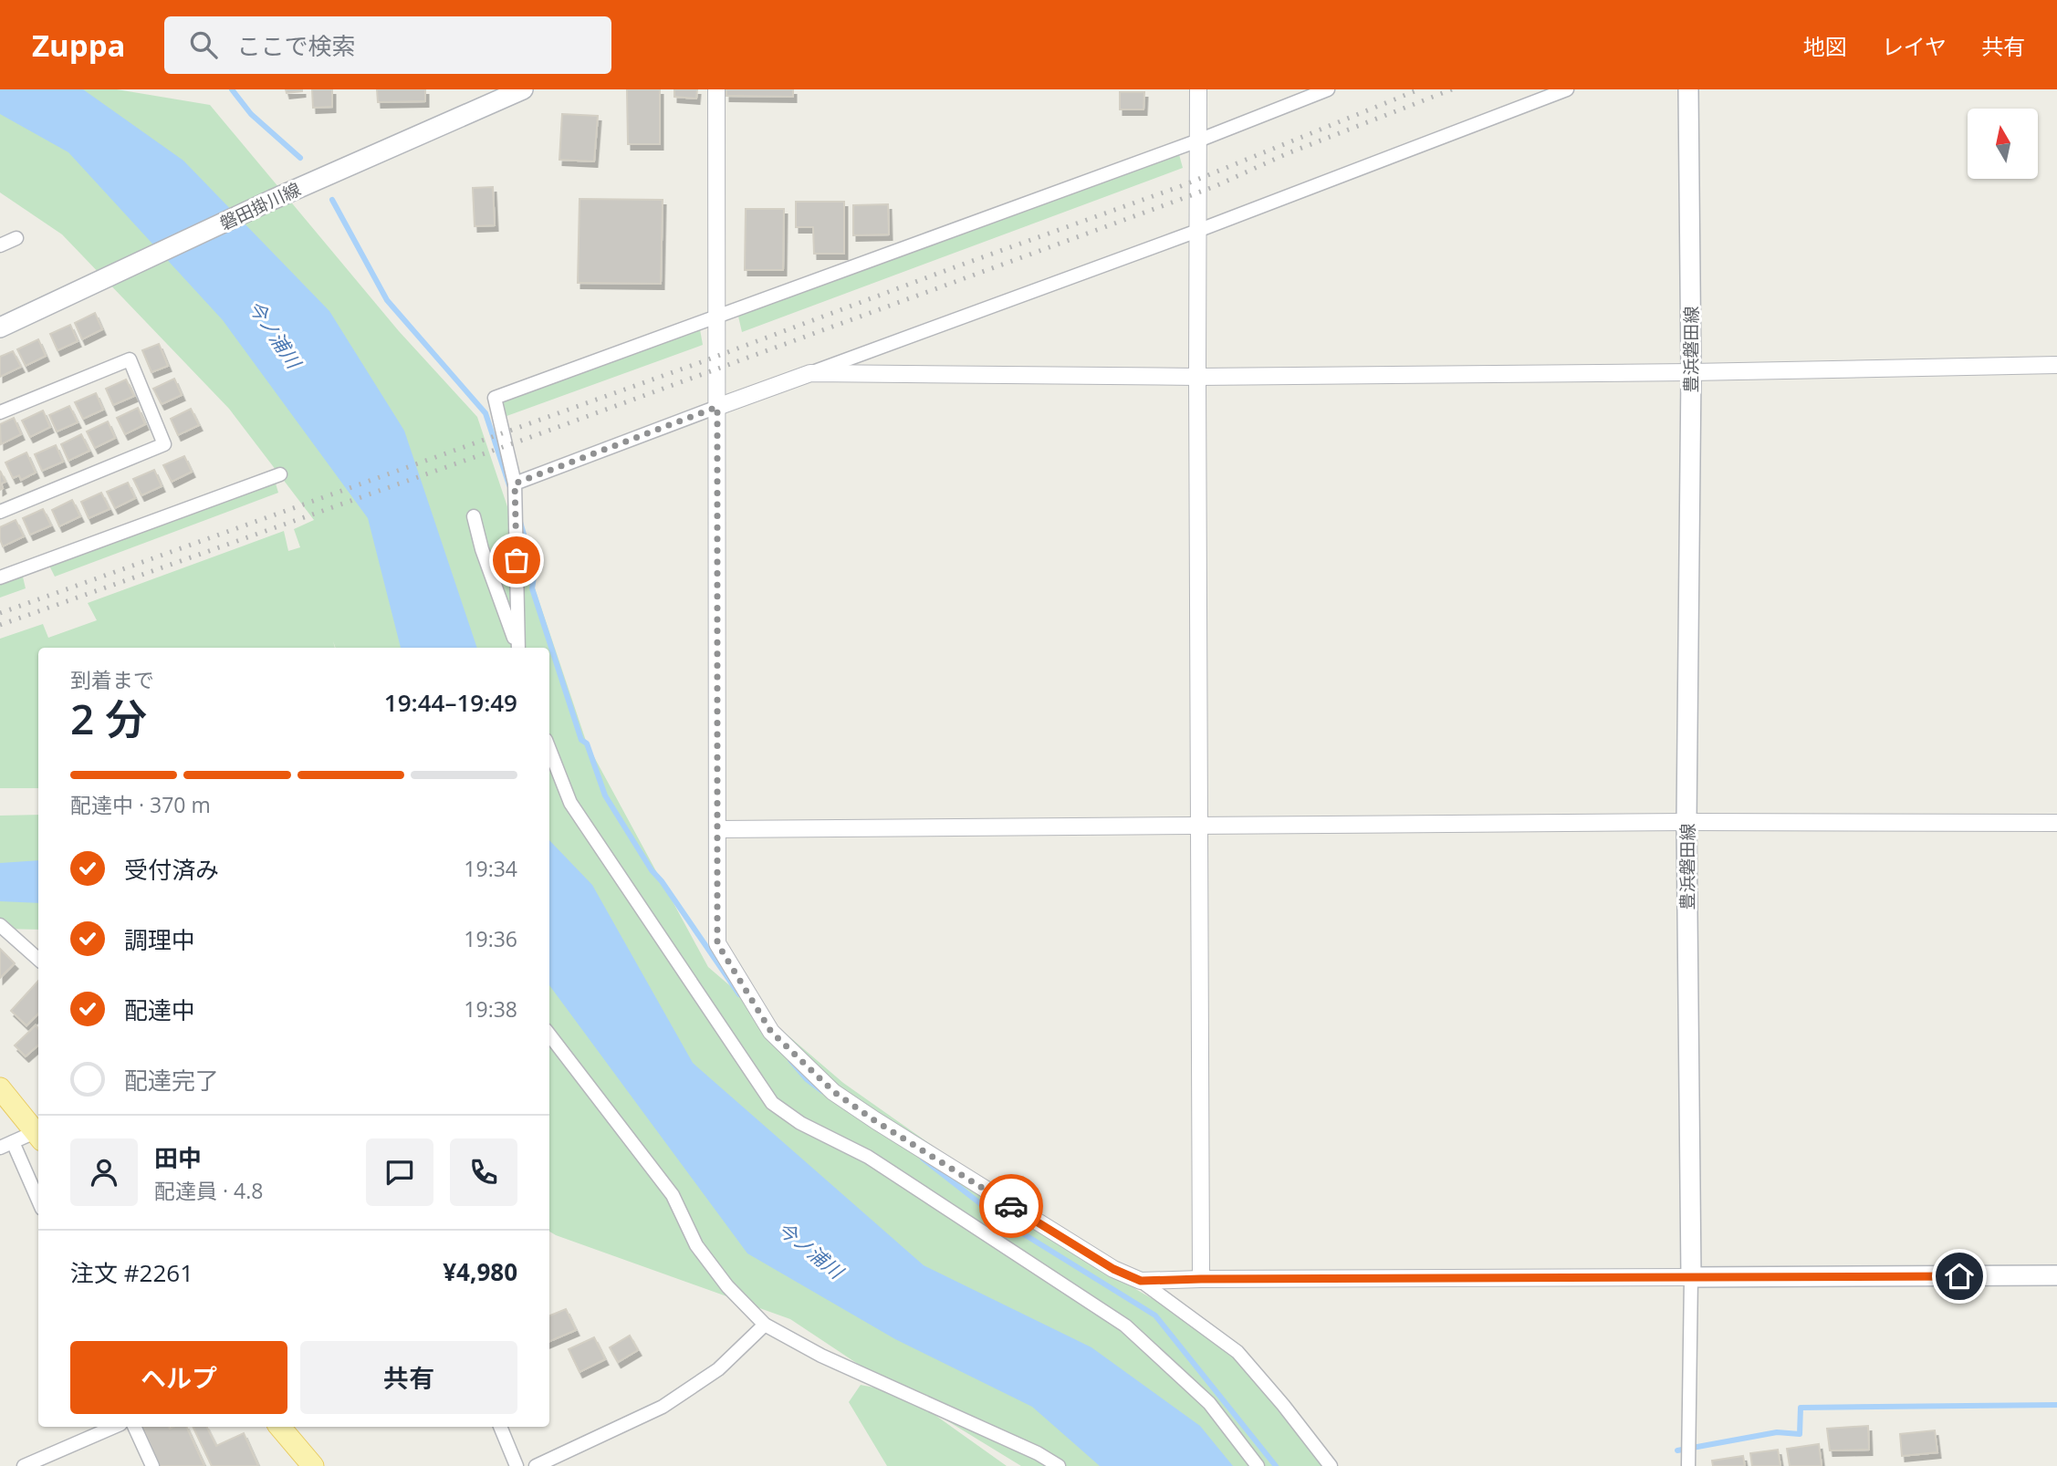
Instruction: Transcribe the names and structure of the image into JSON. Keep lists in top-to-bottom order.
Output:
{
  "streets": {
    "main road": ["磐田掛川線", "豊浜磐田線"]
  },
  "water": ["今ノ浦川"],
  "north": "top",
  "page": {
    "header": "Zuppa",
    "search": "ここで検索",
    "nav": ["地図", "レイヤ", "共有"],
    "heading": ["2 分", "到着まで", "19:44–19:49"],
    "panel": [
      "田中",
      "配達員 · 4.8",
      "注文 #2261",
      "¥4,980"
    ],
    "bar": "配達中 · 370 m",
    "list": [
      ["受付済み", "19:34"],
      ["調理中", "19:36"],
      ["配達中", "19:38"],
      "配達完了"
    ],
    "buttons": ["ヘルプ", "共有"]
  }
}
